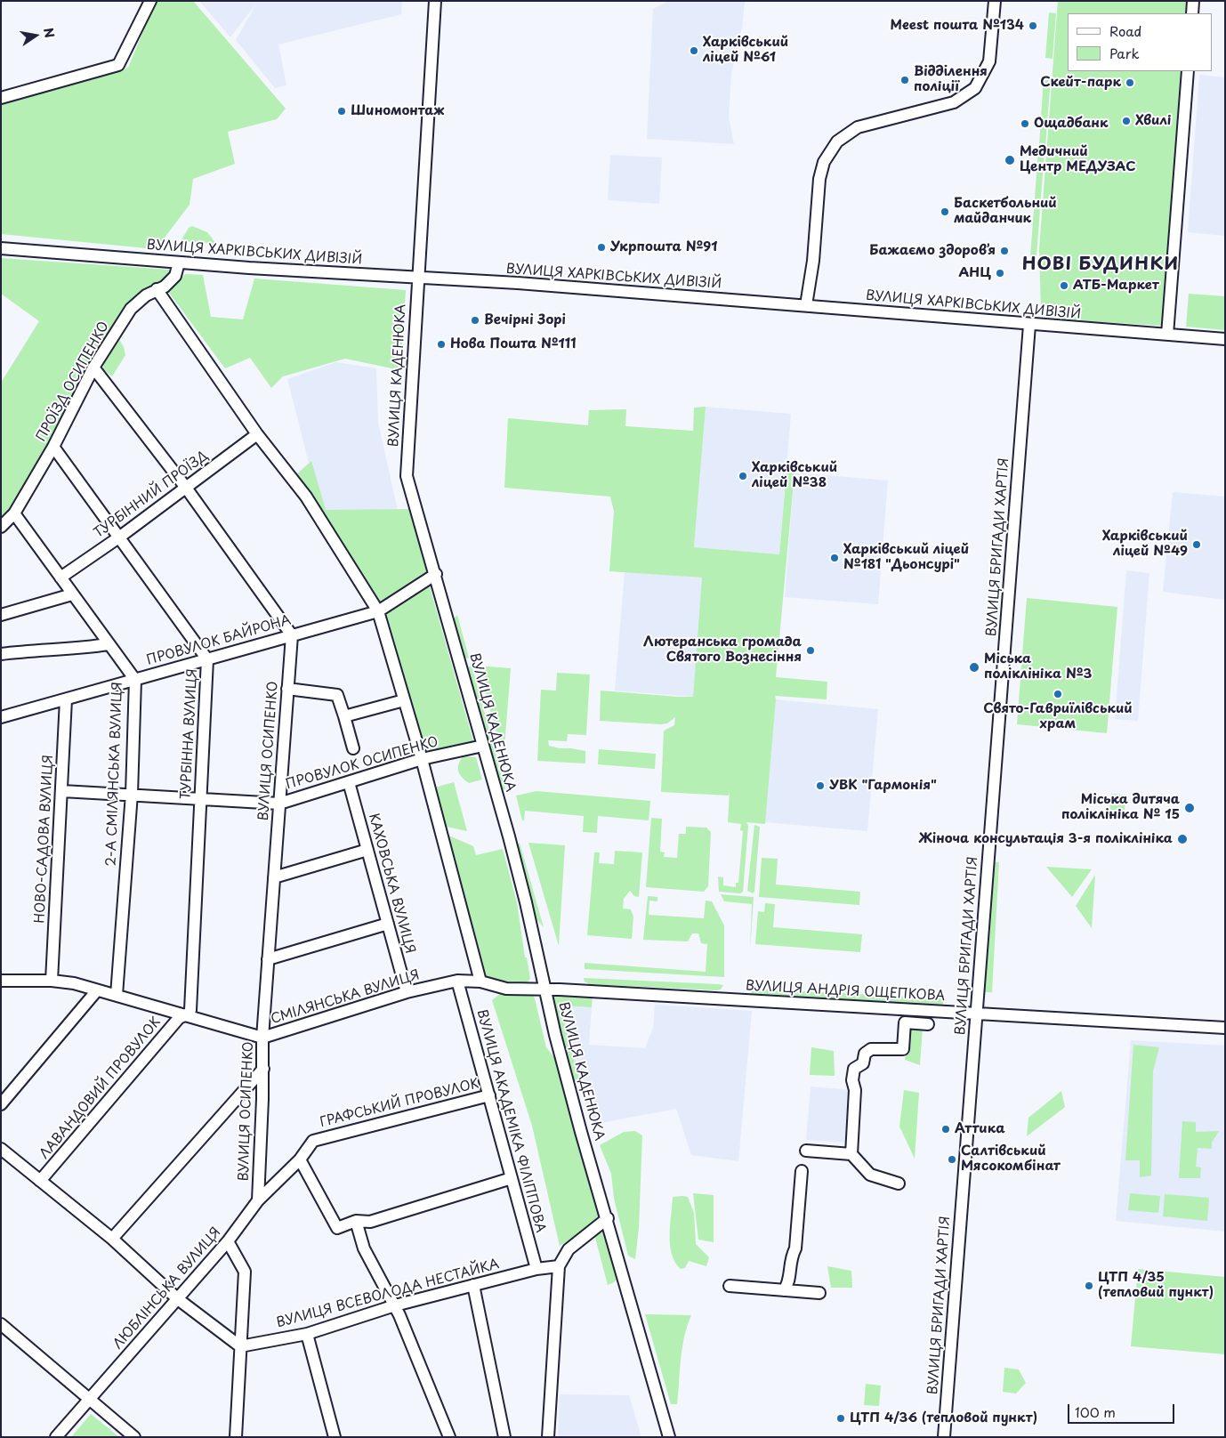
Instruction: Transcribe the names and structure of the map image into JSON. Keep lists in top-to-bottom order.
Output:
{
  "streets": {
    "street": [
      "ВУЛИЦЯ ХАРКІВСЬКИХ ДИВІЗІЙ",
      "ВУЛИЦЯ КАДЕНЮКА",
      "ПРОЇЗД ОСИПЕНКО",
      "ТУРБІННИЙ ПРОЇЗД",
      "ВУЛИЦЯ БРИГАДИ ХАРТІЯ",
      "ПРОВУЛОК БАЙРОНА",
      "ТУРБІННА ВУЛИЦЯ",
      "ВУЛИЦЯ ОСИПЕНКО",
      "ПРОВУЛОК ОСИПЕНКО",
      "2-А СМІЛЯНСЬКА ВУЛИЦЯ",
      "НОВО-САДОВА ВУЛИЦЯ",
      "КАХОВСЬКА ВУЛИЦЯ",
      "ВУЛИЦЯ АНДРІЯ ОЩЕПКОВА",
      "СМІЛЯНСЬКА ВУЛИЦЯ",
      "ЛАВАНДОВИЙ ПРОВУЛОК",
      "ГРАФСЬКИЙ ПРОВУЛОК",
      "ВУЛИЦЯ АКАДЕМІКА ФІЛІППОВА",
      "ЛЮБЛІНСЬКА ВУЛИЦЯ",
      "ВУЛИЦЯ ВСЕВОЛОДА НЕСТАЙКА"
    ]
  },
  "crossings": [
    ["ВУЛИЦЯ ХАРКІВСЬКИХ ДИВІЗІЙ", "ВУЛИЦЯ КАДЕНЮКА"],
    ["ВУЛИЦЯ ХАРКІВСЬКИХ ДИВІЗІЙ", "ПРОЇЗД ОСИПЕНКО"],
    ["ВУЛИЦЯ ХАРКІВСЬКИХ ДИВІЗІЙ", "ВУЛИЦЯ БРИГАДИ ХАРТІЯ"],
    ["ВУЛИЦЯ КАДЕНЮКА", "ПРОВУЛОК БАЙРОНА"],
    ["ВУЛИЦЯ КАДЕНЮКА", "ПРОВУЛОК ОСИПЕНКО"],
    ["ВУЛИЦЯ КАДЕНЮКА", "ВУЛИЦЯ АНДРІЯ ОЩЕПКОВА"],
    ["ВУЛИЦЯ КАДЕНЮКА", "СМІЛЯНСЬКА ВУЛИЦЯ"],
    ["ПРОЇЗД ОСИПЕНКО", "ТУРБІННА ВУЛИЦЯ"],
    ["ПРОЇЗД ОСИПЕНКО", "2-А СМІЛЯНСЬКА ВУЛИЦЯ"],
    ["ТУРБІННИЙ ПРОЇЗД", "ТУРБІННА ВУЛИЦЯ"],
    ["ТУРБІННИЙ ПРОЇЗД", "2-А СМІЛЯНСЬКА ВУЛИЦЯ"],
    ["ВУЛИЦЯ БРИГАДИ ХАРТІЯ", "ВУЛИЦЯ АНДРІЯ ОЩЕПКОВА"],
    ["ПРОВУЛОК БАЙРОНА", "ТУРБІННА ВУЛИЦЯ"],
    ["ПРОВУЛОК БАЙРОНА", "ВУЛИЦЯ ОСИПЕНКО"],
    ["ПРОВУЛОК БАЙРОНА", "2-А СМІЛЯНСЬКА ВУЛИЦЯ"],
    ["ПРОВУЛОК БАЙРОНА", "НОВО-САДОВА ВУЛИЦЯ"],
    ["ТУРБІННА ВУЛИЦЯ", "ПРОВУЛОК ОСИПЕНКО"],
    ["ТУРБІННА ВУЛИЦЯ", "СМІЛЯНСЬКА ВУЛИЦЯ"],
    ["ТУРБІННА ВУЛИЦЯ", "ЛАВАНДОВИЙ ПРОВУЛОК"],
    ["ВУЛИЦЯ ОСИПЕНКО", "ПРОВУЛОК ОСИПЕНКО"],
    ["ВУЛИЦЯ ОСИПЕНКО", "СМІЛЯНСЬКА ВУЛИЦЯ"],
    ["ВУЛИЦЯ ОСИПЕНКО", "ЛЮБЛІНСЬКА ВУЛИЦЯ"],
    ["ПРОВУЛОК ОСИПЕНКО", "2-А СМІЛЯНСЬКА ВУЛИЦЯ"],
    ["ПРОВУЛОК ОСИПЕНКО", "НОВО-САДОВА ВУЛИЦЯ"],
    ["ПРОВУЛОК ОСИПЕНКО", "КАХОВСЬКА ВУЛИЦЯ"],
    ["2-А СМІЛЯНСЬКА ВУЛИЦЯ", "СМІЛЯНСЬКА ВУЛИЦЯ"],
    ["НОВО-САДОВА ВУЛИЦЯ", "СМІЛЯНСЬКА ВУЛИЦЯ"],
    ["КАХОВСЬКА ВУЛИЦЯ", "СМІЛЯНСЬКА ВУЛИЦЯ"],
    ["ВУЛИЦЯ АНДРІЯ ОЩЕПКОВА", "СМІЛЯНСЬКА ВУЛИЦЯ"],
    ["СМІЛЯНСЬКА ВУЛИЦЯ", "ЛАВАНДОВИЙ ПРОВУЛОК"],
    ["СМІЛЯНСЬКА ВУЛИЦЯ", "ВУЛИЦЯ АКАДЕМІКА ФІЛІППОВА"],
    ["ГРАФСЬКИЙ ПРОВУЛОК", "ВУЛИЦЯ АКАДЕМІКА ФІЛІППОВА"],
    ["ГРАФСЬКИЙ ПРОВУЛОК", "ЛЮБЛІНСЬКА ВУЛИЦЯ"],
    ["ВУЛИЦЯ АКАДЕМІКА ФІЛІППОВА", "ВУЛИЦЯ ВСЕВОЛОДА НЕСТАЙКА"]
  ],
  "districts": ["НОВІ БУДИНКИ"],
  "places": [
    "Meest пошта №134",
    "Харківський ліцей №61",
    "Відділення поліції",
    "Скейт-парк",
    "Шиномонтаж",
    "Хвилі",
    "Ощадбанк",
    "Медичний Центр МЕДУЗАС",
    "Баскетбольний майданчик",
    "Укрпошта №91",
    "Бажаємо здоровʼя",
    "АНЦ",
    "АТБ-Маркет",
    "Вечірні Зорі",
    "Нова Пошта №111",
    "Харківський ліцей №38",
    "Харківський ліцей №49",
    "Харківський ліцей №181 \"Дьонсурі\"",
    "Лютеранська громада Святого Вознесіння",
    "Міська поліклініка №3",
    "Свято-Гавриїлівський храм",
    "УВК \"Гармонія\"",
    "Міська дитяча поліклініка № 15",
    "Жіноча консультація 3-я поліклініка",
    "Аттика",
    "Салтівський Мясокомбінат",
    "ЦТП 4/35 (тепловий пункт)",
    "ЦТП 4/36 (тепловой пункт)"
  ],
  "legend": ["Road", "Park"],
  "scale_bar": "100 m",
  "north": "right"
}
